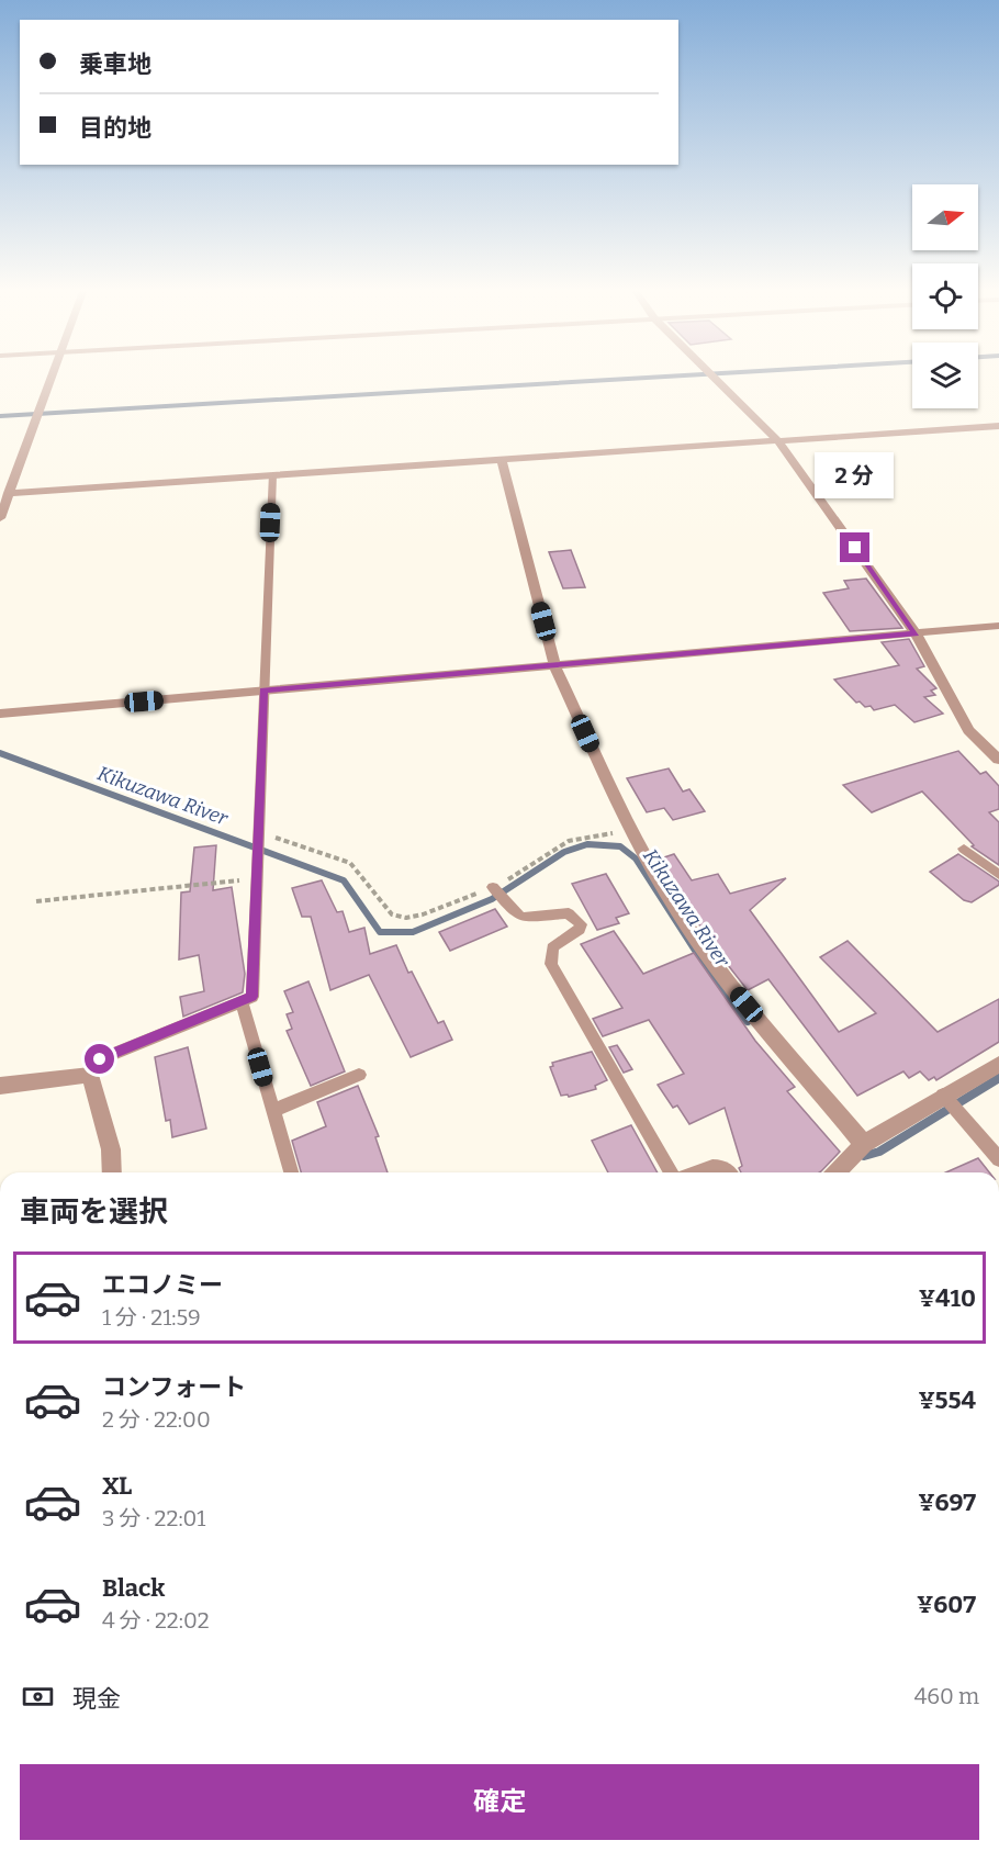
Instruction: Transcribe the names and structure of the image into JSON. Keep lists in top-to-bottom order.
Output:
{
  "water": ["Kikuzawa River"],
  "north": "right",
  "page": {
    "banner": ["乗車地", "目的地"],
    "bubble": "2 分",
    "heading": "車両を選択",
    "list": [
      {
        "name": "エコノミー",
        "note": "1 分 · 21:59",
        "value": "¥410"
      },
      {
        "name": "コンフォート",
        "note": "2 分 · 22:00",
        "value": "¥554"
      },
      {
        "name": "XL",
        "note": "3 分 · 22:01",
        "value": "¥697"
      },
      {
        "name": "Black",
        "note": "4 分 · 22:02",
        "value": "¥607"
      }
    ],
    "pay": ["現金", "460 m"],
    "buttons": "確定"
  }
}
